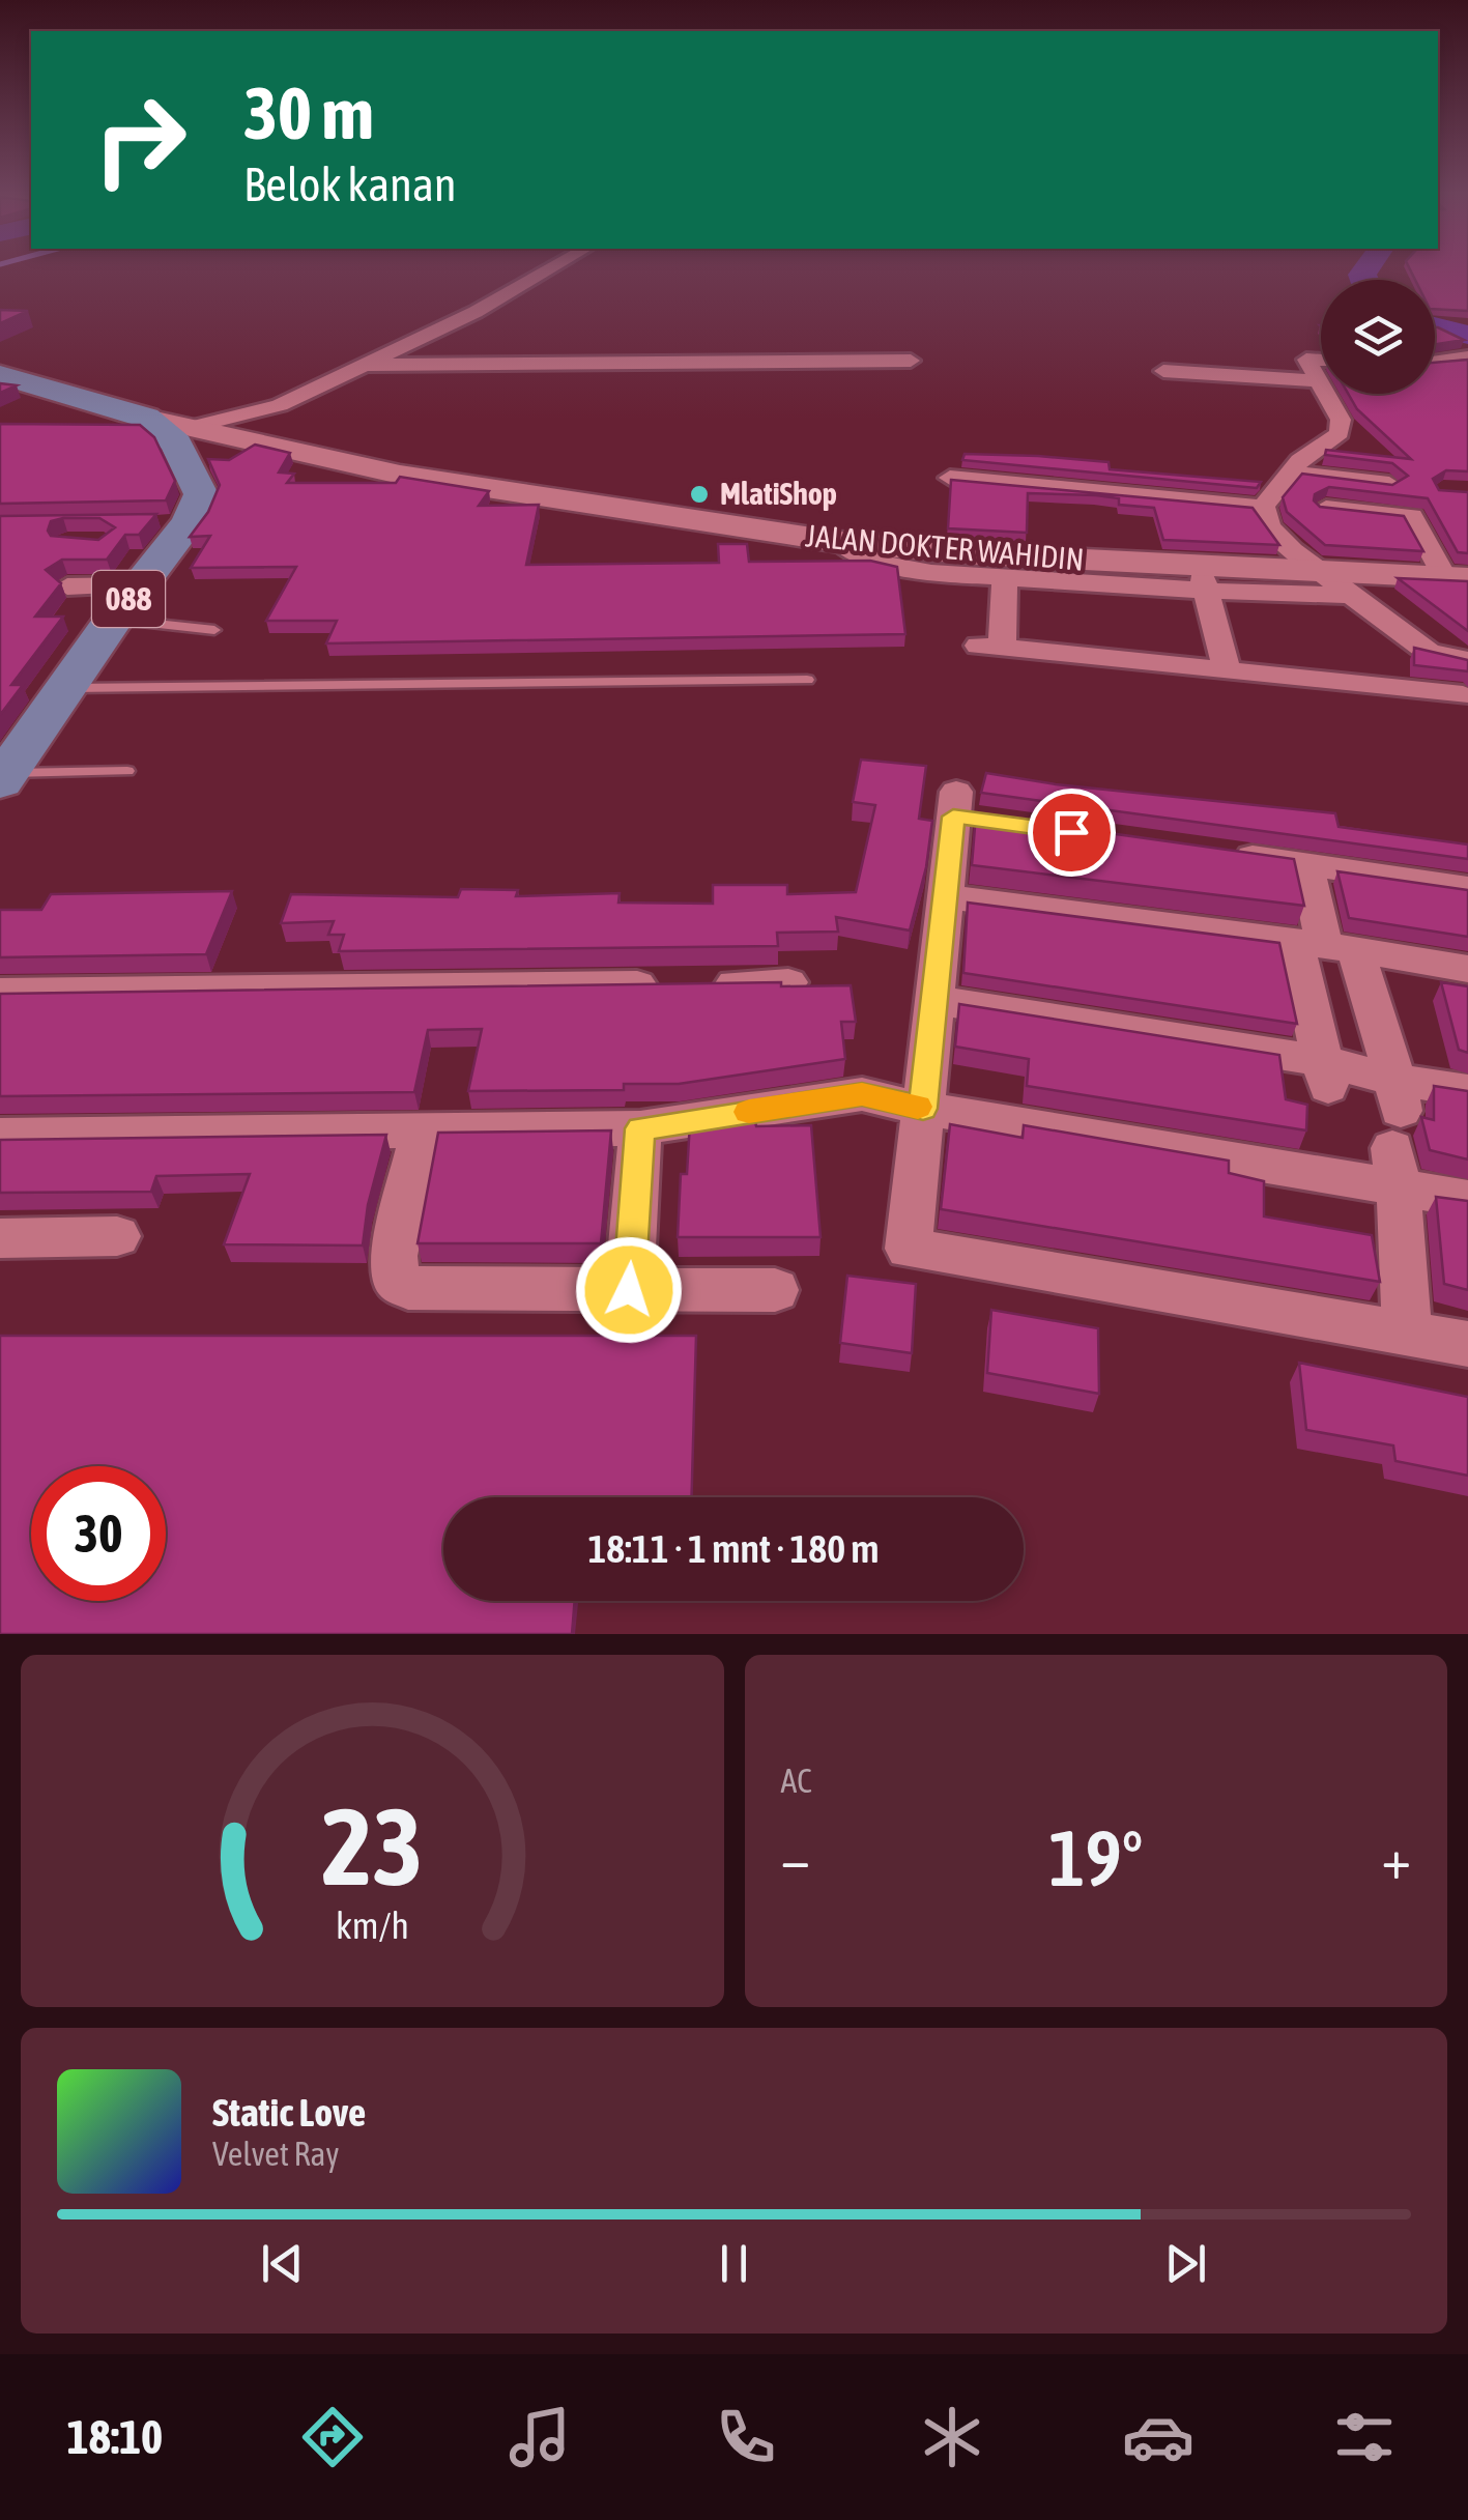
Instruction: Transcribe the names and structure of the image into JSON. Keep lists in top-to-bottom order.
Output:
{
  "streets": {
    "main road": ["JALAN DOKTER WAHIDIN", "088"]
  },
  "crossings": [
    ["JALAN DOKTER WAHIDIN", "088"]
  ],
  "places": ["MlatiShop"],
  "page": {
    "turn": ["30 m", "Belok kanan"],
    "limit": "30",
    "trip": "18:11 · 1 mnt · 180 m",
    "tile": "AC",
    "heat": ["−", "19°", "+"],
    "song": ["Static Love", "Velvet Ray"],
    "tabs": "18:10",
    "gauge": ["23", "km/h"]
  }
}
